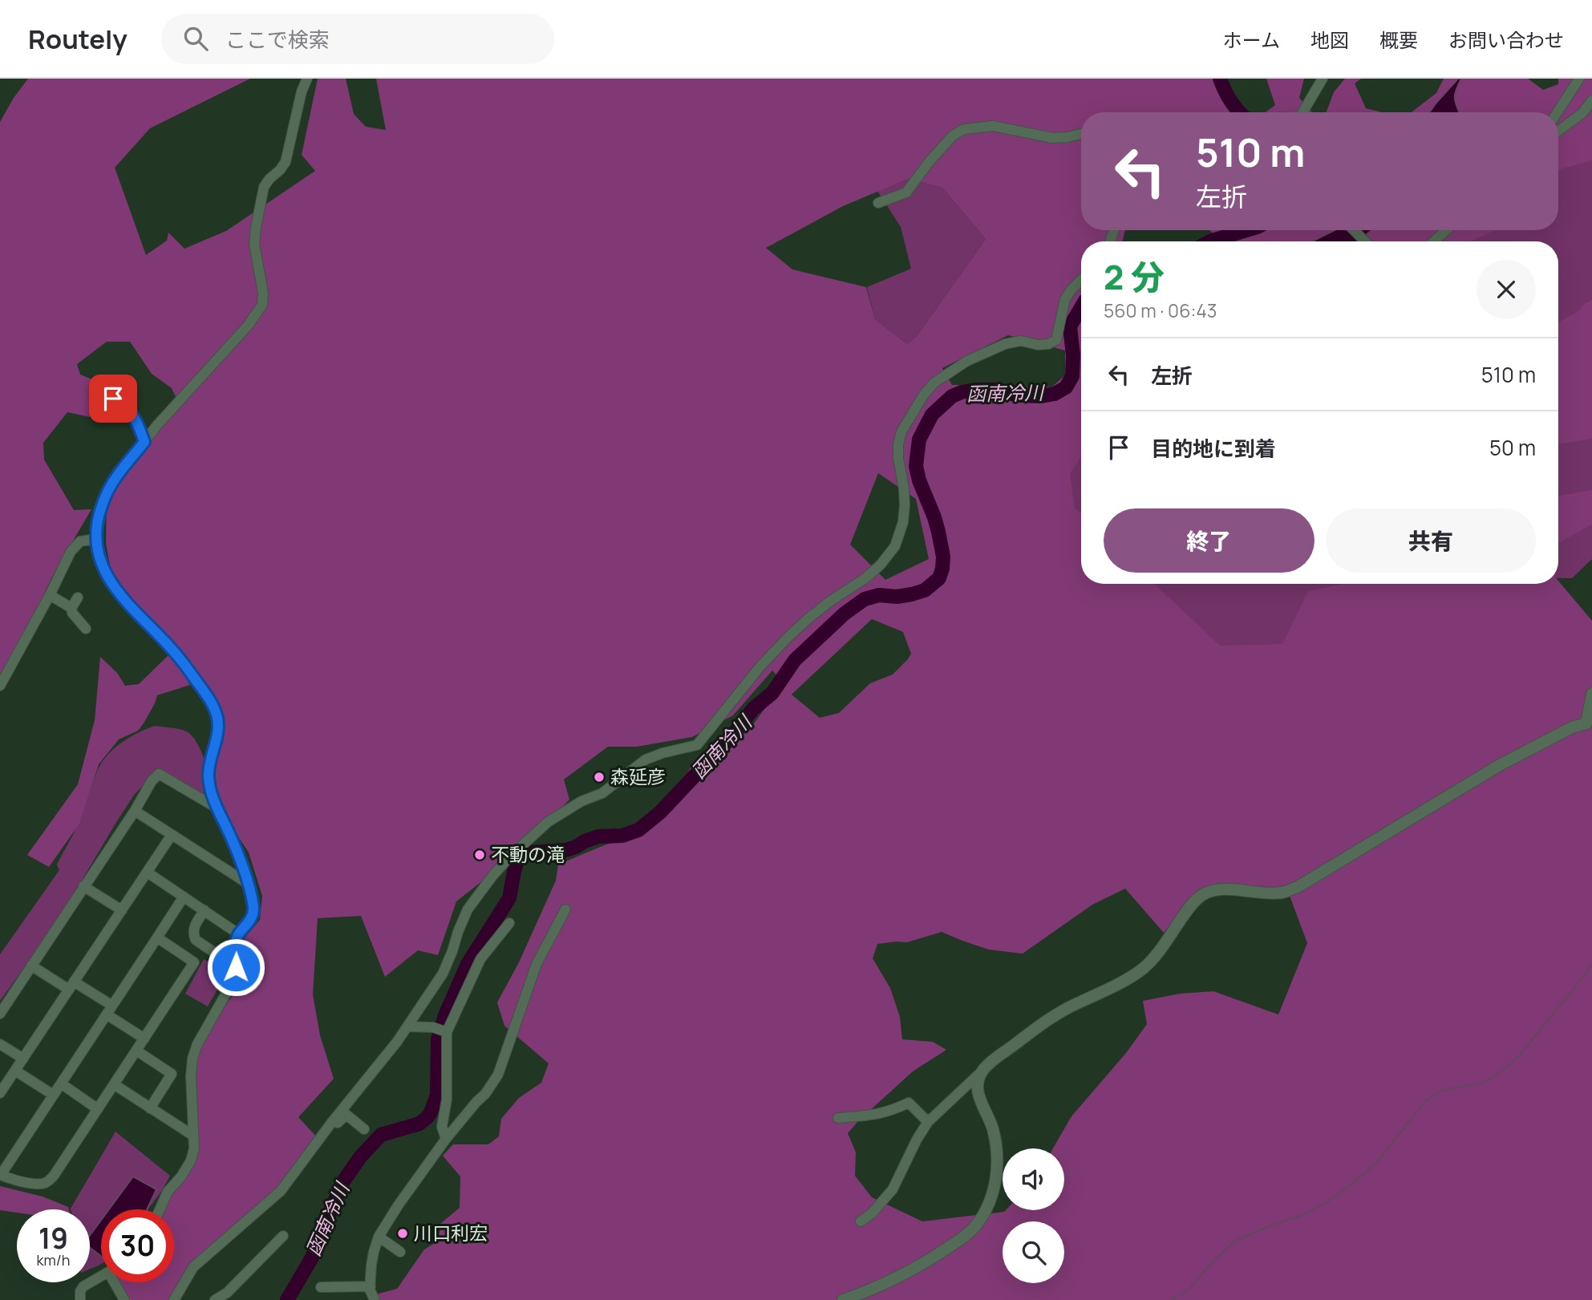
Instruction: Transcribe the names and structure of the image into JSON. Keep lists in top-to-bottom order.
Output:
{
  "water": ["函南冷川"],
  "places": ["森延彦", "不動の滝", "川口利宏"],
  "page": {
    "header": "Routely",
    "search": "ここで検索",
    "nav": [
      "ホーム",
      "地図",
      "概要",
      "お問い合わせ"
    ],
    "turn": ["510 m", "左折"],
    "heading": ["2 分", "560 m · 06:43"],
    "list": [
      {
        "name": "左折",
        "value": "510 m"
      },
      {
        "name": "目的地に到着",
        "value": "50 m"
      }
    ],
    "buttons": ["終了", "共有"],
    "speed": "19 km/h",
    "limit": "30"
  }
}
